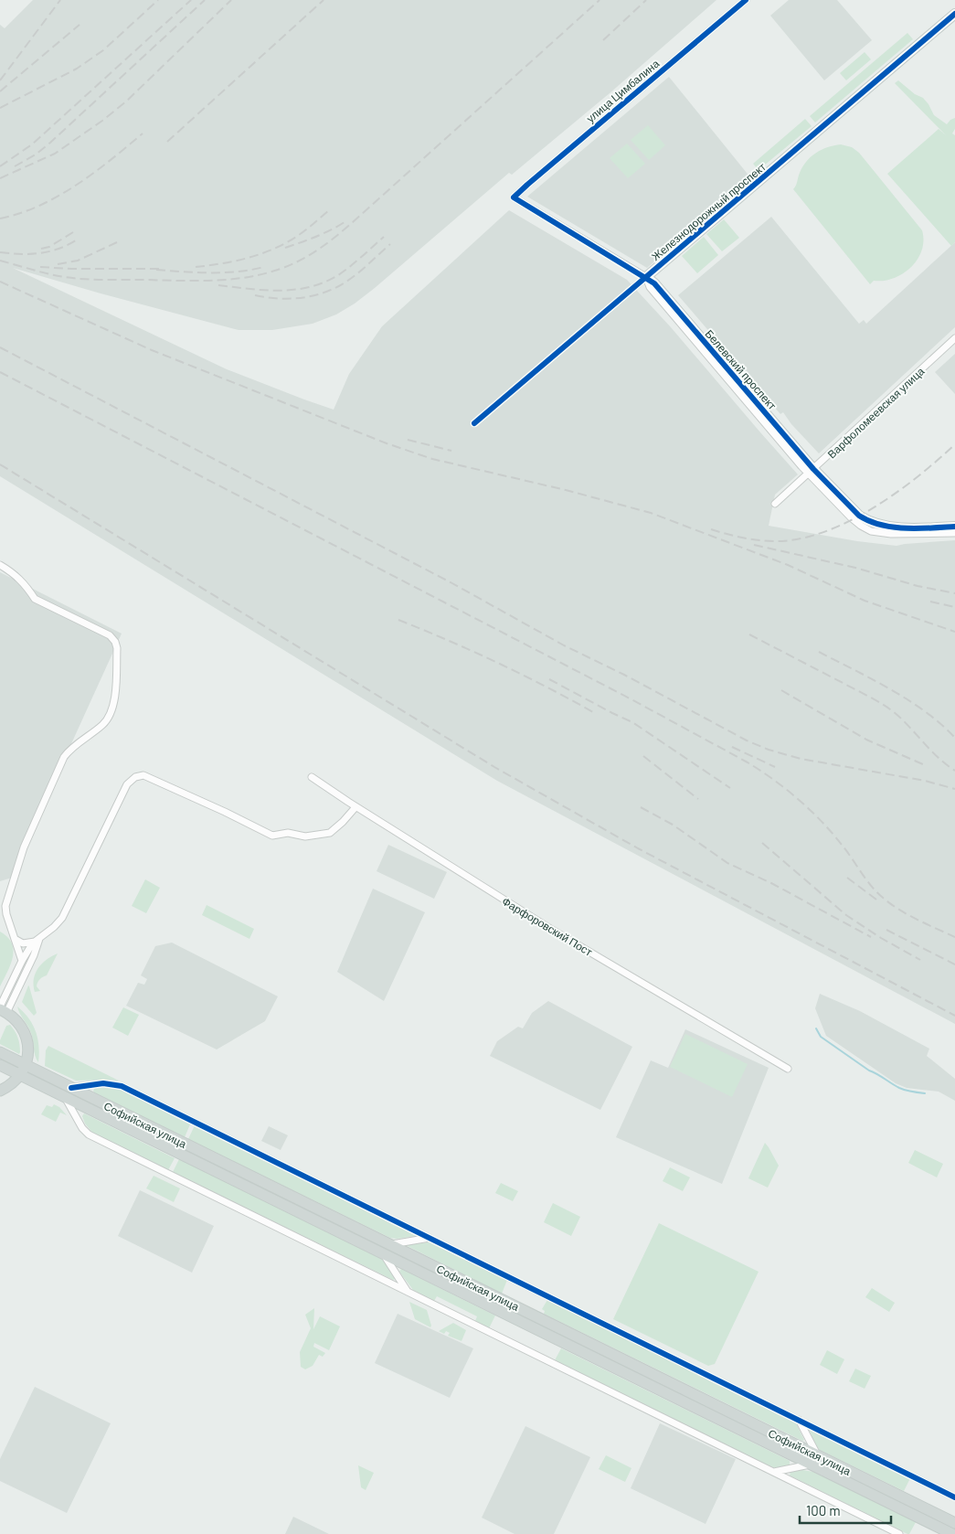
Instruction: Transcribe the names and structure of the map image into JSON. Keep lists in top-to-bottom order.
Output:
{
  "streets": {
    "main road": ["Софийская улица"],
    "street": [
      "улица Цимбалина",
      "Железнодорожный проспект",
      "Белевский проспект",
      "Варфоломеевская улица",
      "Фарфоровский Пост"
    ]
  },
  "crossings": [
    ["улица Цимбалина", "Белевский проспект"],
    ["Железнодорожный проспект", "Белевский проспект"],
    ["Белевский проспект", "Варфоломеевская улица"]
  ],
  "scale_bar": "100 m"
}
